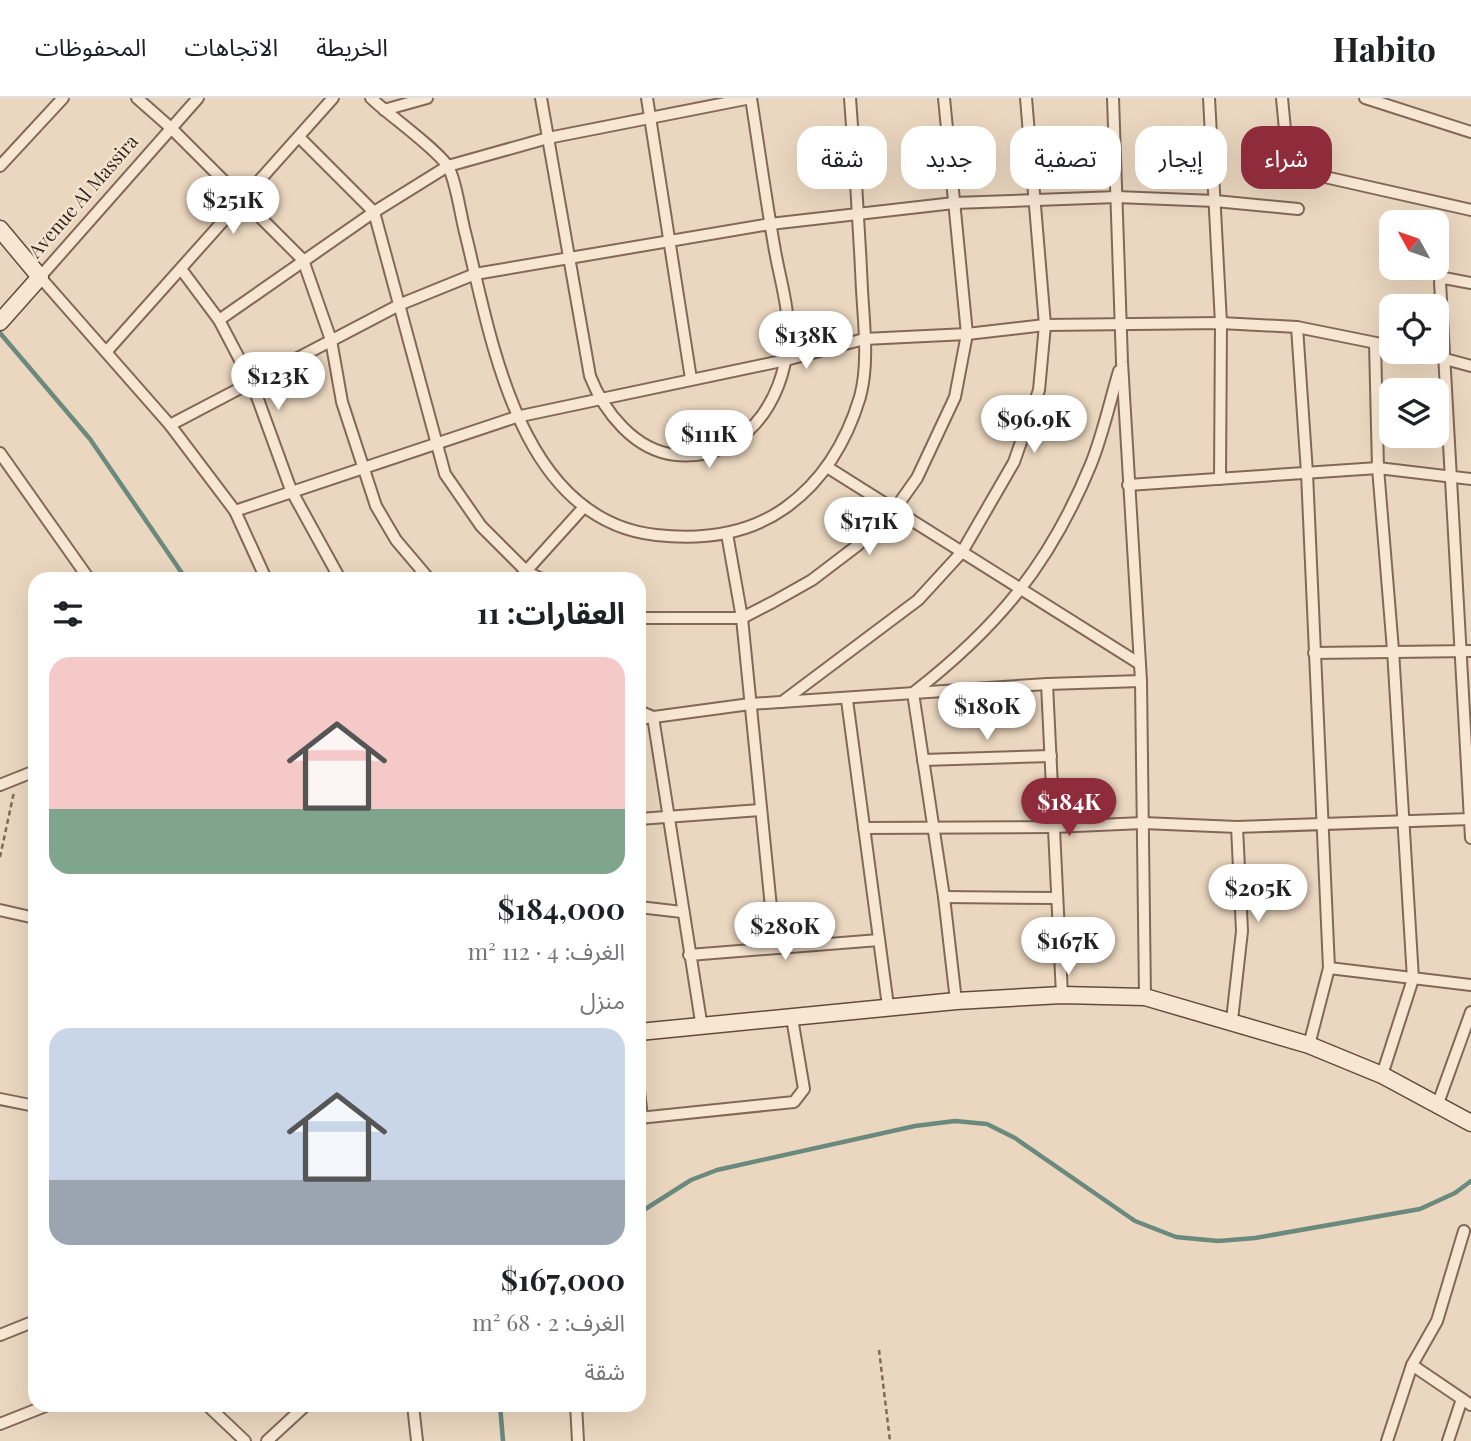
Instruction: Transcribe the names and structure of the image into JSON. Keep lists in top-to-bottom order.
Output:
{
  "streets": {
    "street": ["Avenue Al Massira"]
  },
  "north": "top left",
  "page": {
    "header": "Habito",
    "nav": ["الخريطة", "الاتجاهات", "المحفوظات"],
    "chip": [
      "شراء",
      "إيجار",
      "تصفية",
      "جديد",
      "شقة"
    ],
    "price": [
      "$251K",
      "$138K",
      "$123K",
      "$96.9K",
      "$111K",
      "$171K",
      "$180K",
      "$184K",
      "$205K",
      "$280K",
      "$167K"
    ],
    "heading": "العقارات: 11",
    "list": [
      {
        "name": "$184,000",
        "note": "الغرف: 4 · 112 m² · منزل"
      },
      {
        "name": "$167,000",
        "note": "الغرف: 2 · 68 m² · شقة"
      }
    ]
  }
}
